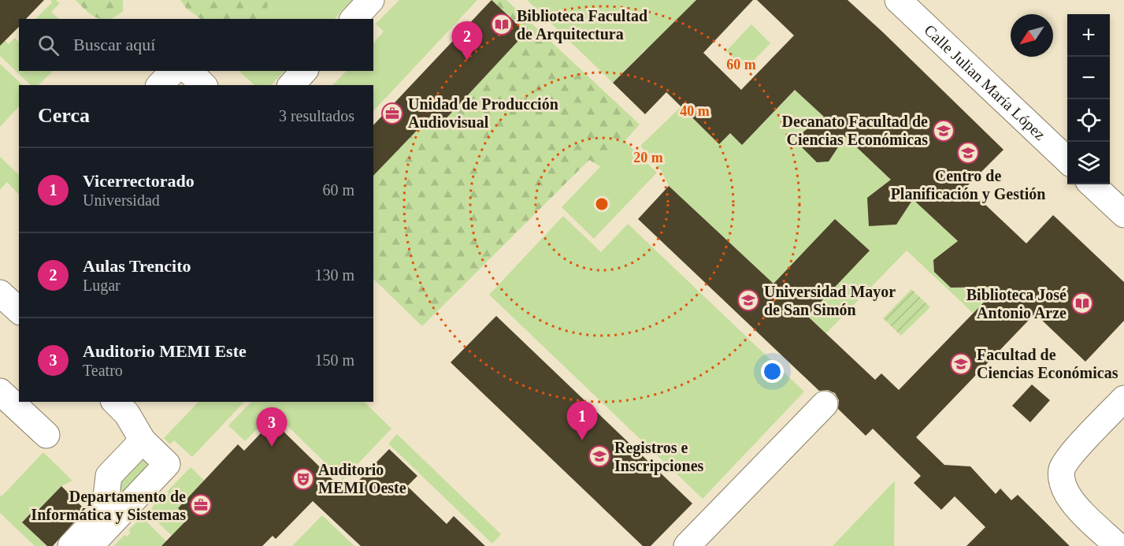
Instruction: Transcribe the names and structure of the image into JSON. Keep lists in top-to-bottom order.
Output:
{
  "streets": {
    "street": ["Calle Julian María López"]
  },
  "places": {
    "library": ["Biblioteca Facultad de Arquitectura", "Biblioteca José Antonio Arze"],
    "office": ["Unidad de Producción Audiovisual", "Departamento de Informática y Sistemas"],
    "school or university": [
      "Decanato Facultad de Ciencias Económicas",
      "Centro de Planificación y Gestión",
      "Universidad Mayor de San Simón",
      "Facultad de Ciencias Económicas",
      "Registros e Inscripciones"
    ],
    "theatre": ["Auditorio MEMI Oeste"]
  },
  "north": "bottom left",
  "page": {
    "map_buttons": ["+", "−"],
    "search": "Buscar aquí",
    "pins": ["2", "1", "3"],
    "heading": ["Cerca", "3 resultados"],
    "list": [
      {
        "mark": "1",
        "name": "Vicerrectorado",
        "note": "Universidad",
        "value": "60 m"
      },
      {
        "mark": "2",
        "name": "Aulas Trencito",
        "note": "Lugar",
        "value": "130 m"
      },
      {
        "mark": "3",
        "name": "Auditorio MEMI Este",
        "note": "Teatro",
        "value": "150 m"
      }
    ]
  },
  "rings": ["60 m", "40 m", "20 m"]
}
